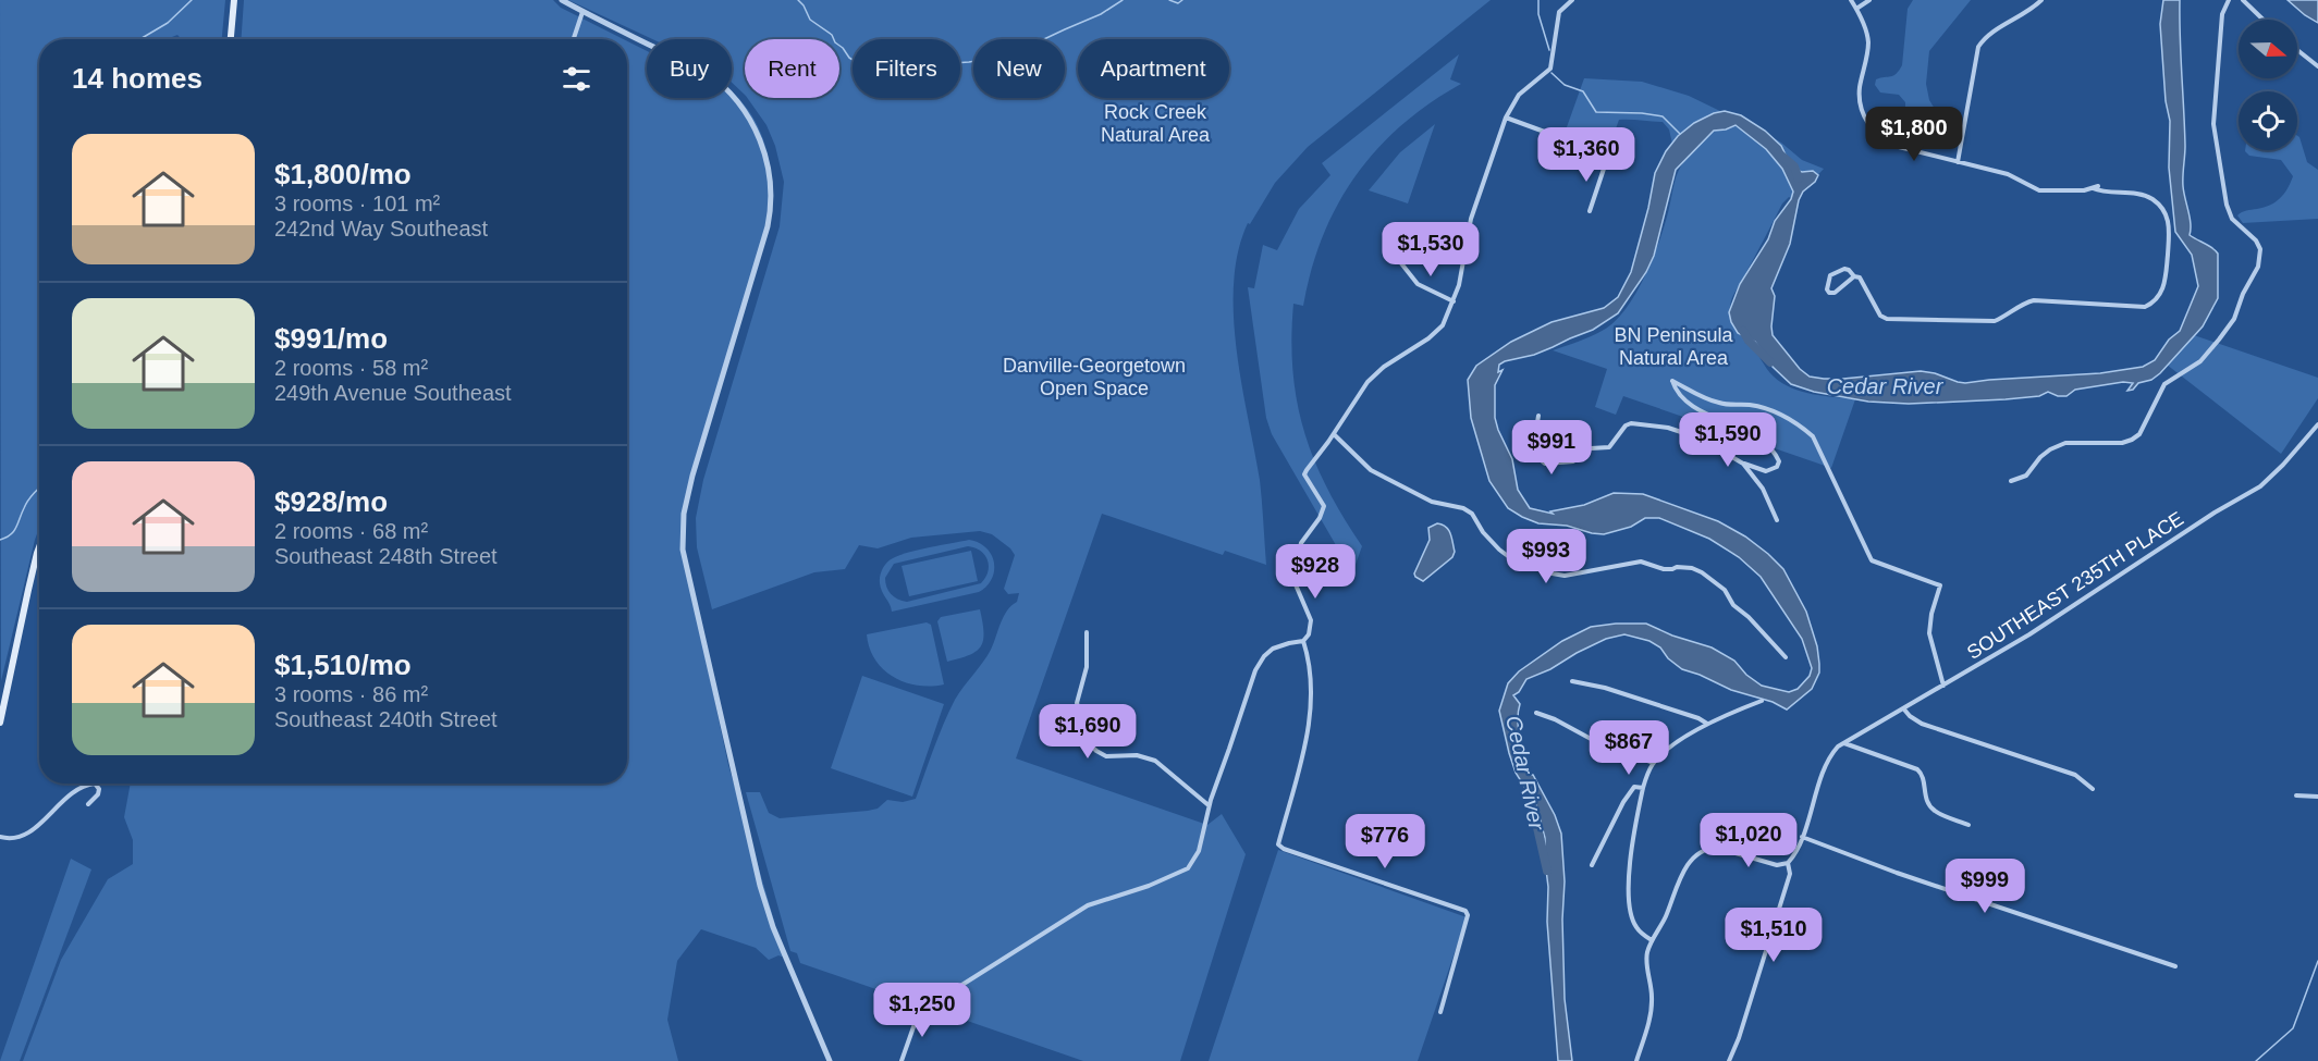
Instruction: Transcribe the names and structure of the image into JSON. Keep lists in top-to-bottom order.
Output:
{
  "streets": {
    "street": ["SOUTHEAST 235TH PLACE"]
  },
  "water": ["Cedar River"],
  "parks": ["Rock Creek Natural Area", "BN Peninsula Natural Area", "Danville-Georgetown Open Space"],
  "north": "right",
  "page": {
    "chip": [
      "Buy",
      "Rent",
      "Filters",
      "New",
      "Apartment"
    ],
    "heading": "14 homes",
    "price": [
      "$1,800",
      "$1,360",
      "$1,530",
      "$1,590",
      "$991",
      "$993",
      "$928",
      "$1,690",
      "$867",
      "$1,020",
      "$776",
      "$999",
      "$1,510",
      "$1,250"
    ],
    "list": [
      {
        "name": "$1,800/mo",
        "note": "3 rooms · 101 m² · 242nd Way Southeast"
      },
      {
        "name": "$991/mo",
        "note": "2 rooms · 58 m² · 249th Avenue Southeast"
      },
      {
        "name": "$928/mo",
        "note": "2 rooms · 68 m² · Southeast 248th Street"
      },
      {
        "name": "$1,510/mo",
        "note": "3 rooms · 86 m² · Southeast 240th Street"
      }
    ]
  }
}
